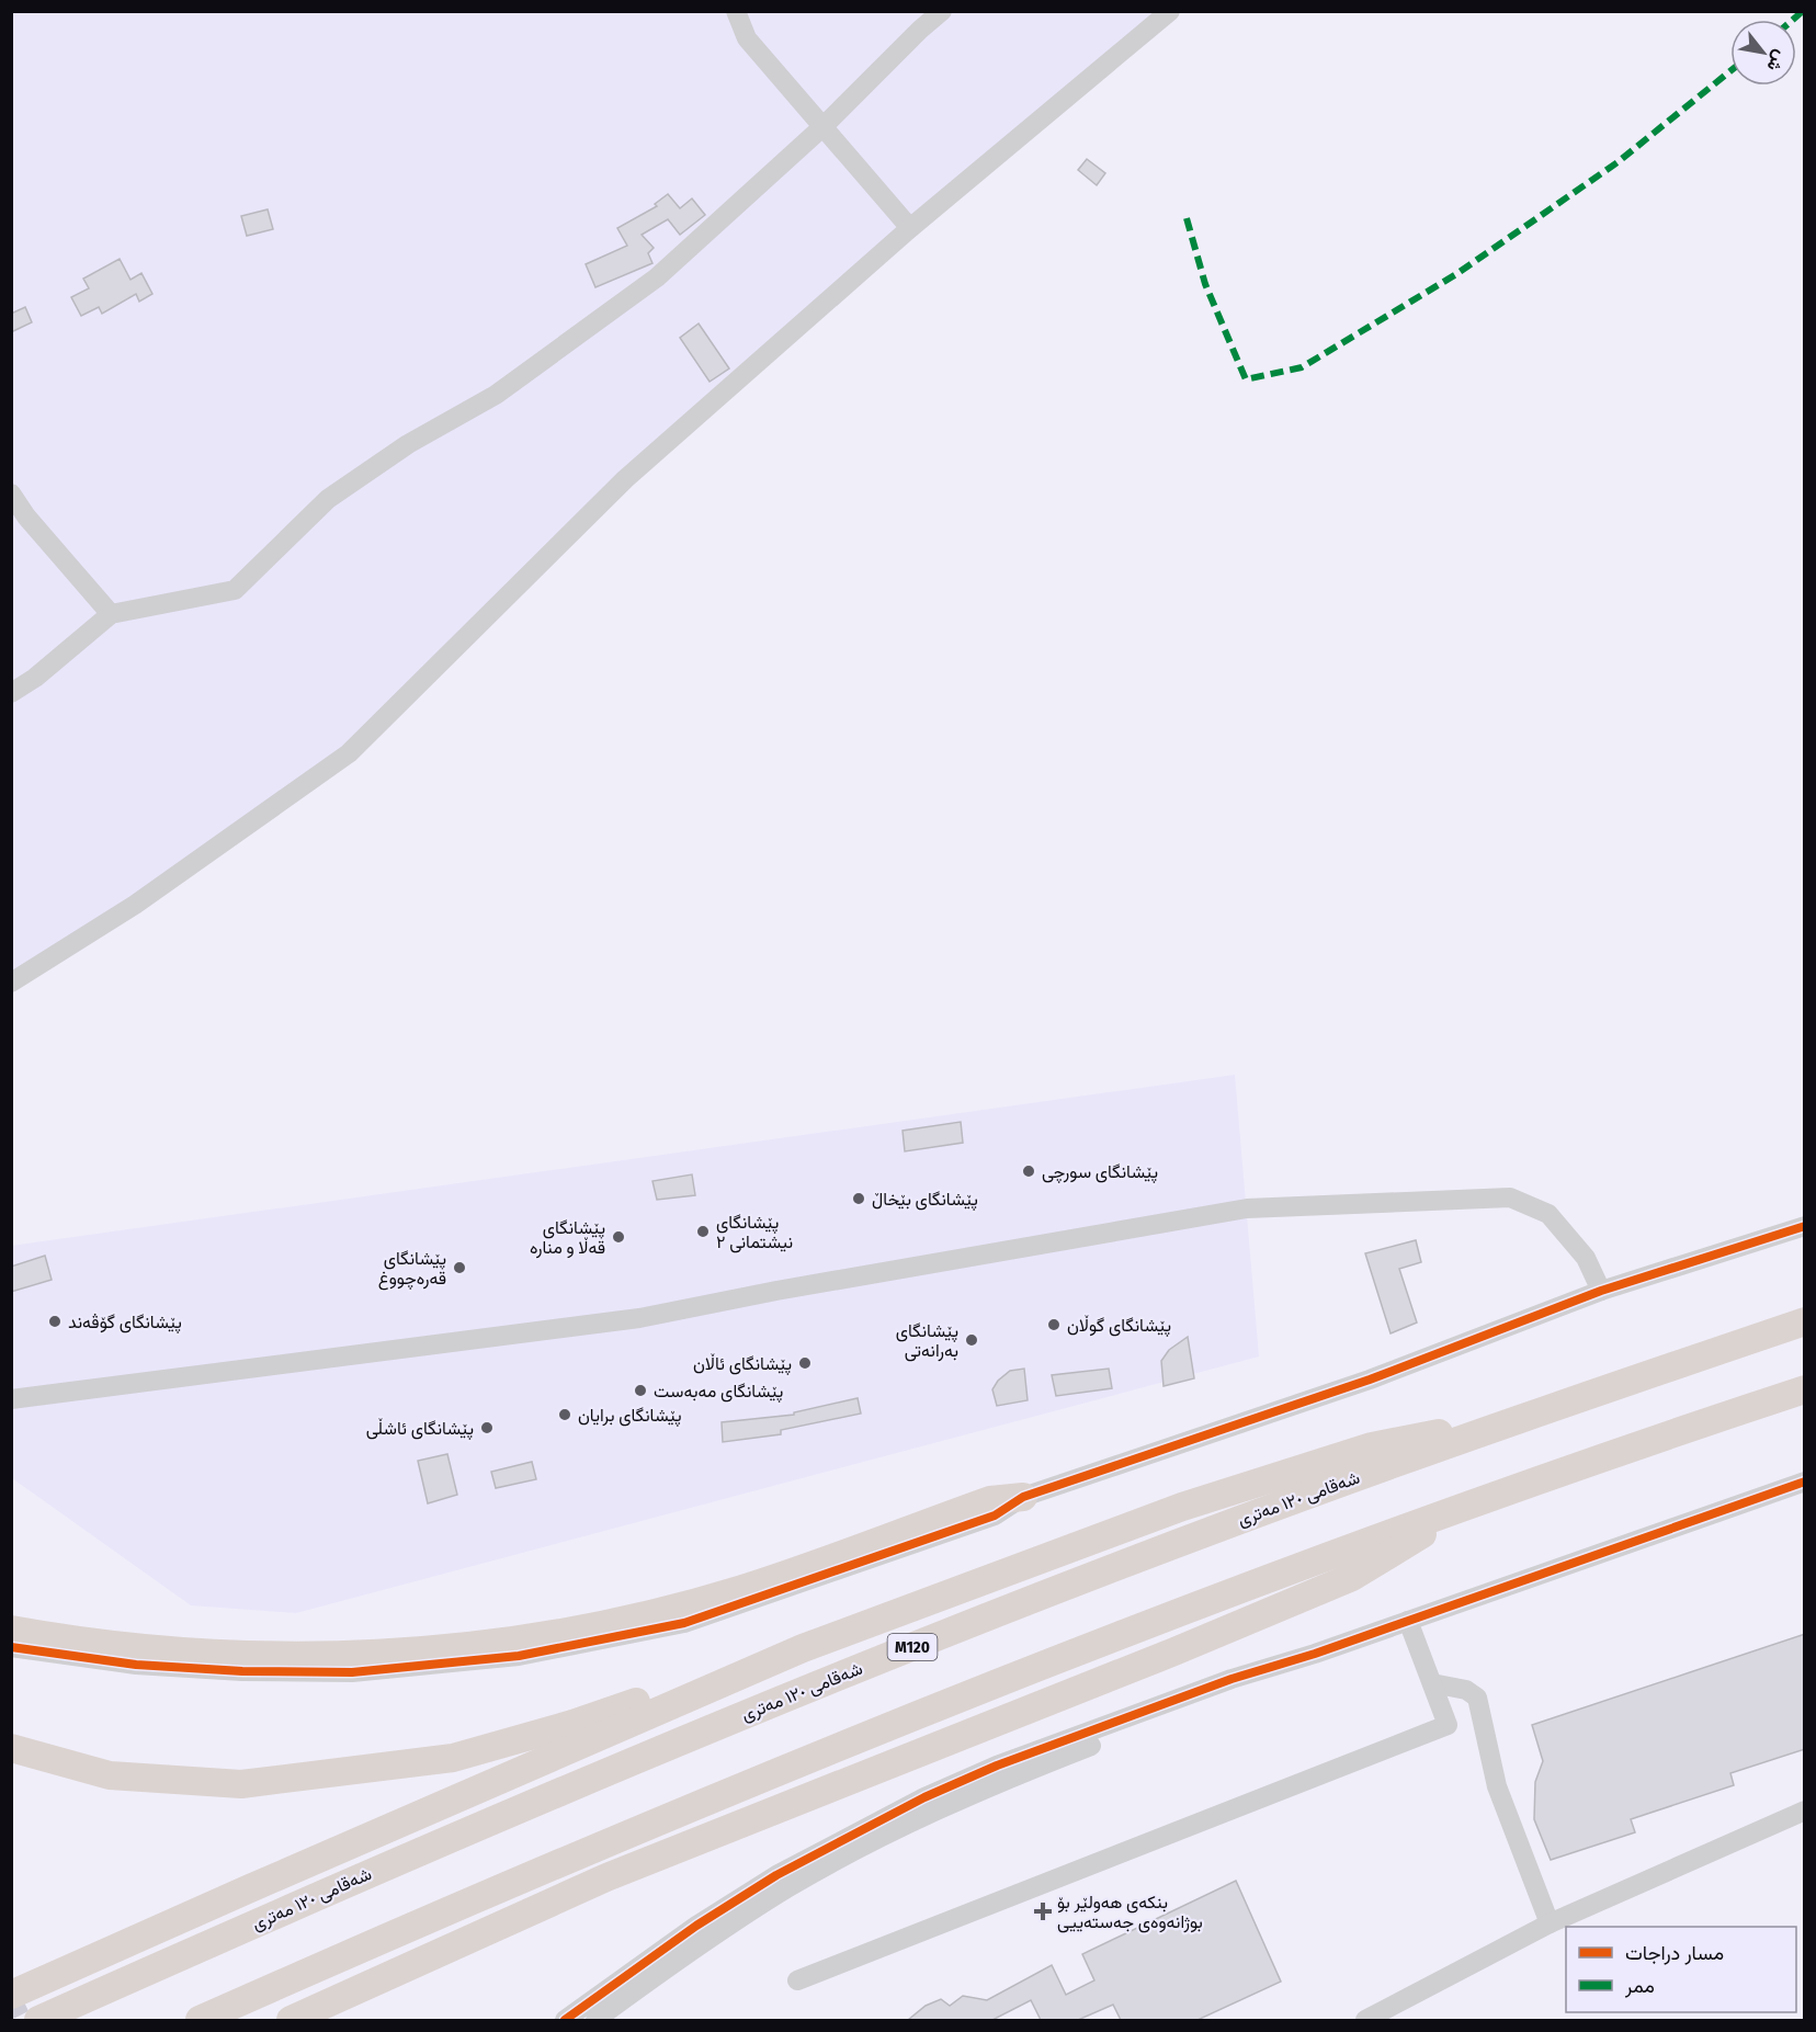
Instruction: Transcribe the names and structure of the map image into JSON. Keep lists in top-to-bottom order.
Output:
{
  "streets": {
    "highway": ["شەقامی ١٢٠ مەتری", "M120"]
  },
  "places": {
    "other": [
      "پێشانگای سورچی",
      "پێشانگای بێخاڵ",
      "پێشانگای نیشتمانی ٢",
      "پێشانگای قەڵا و منارە",
      "پێشانگای قەرەچووغ",
      "پێشانگای گۆڤەند",
      "پێشانگای گوڵان",
      "پێشانگای بەرانەتی",
      "پێشانگای ئاڵان",
      "پێشانگای مەبەست",
      "پێشانگای برایان",
      "پێشانگای ئاشڵی"
    ],
    "health": ["بنکەی هەولێر بۆ بوژانەوەی جەستەییی"]
  },
  "legend": ["مسار دراجات", "ممر"],
  "north": "bottom right"
}
